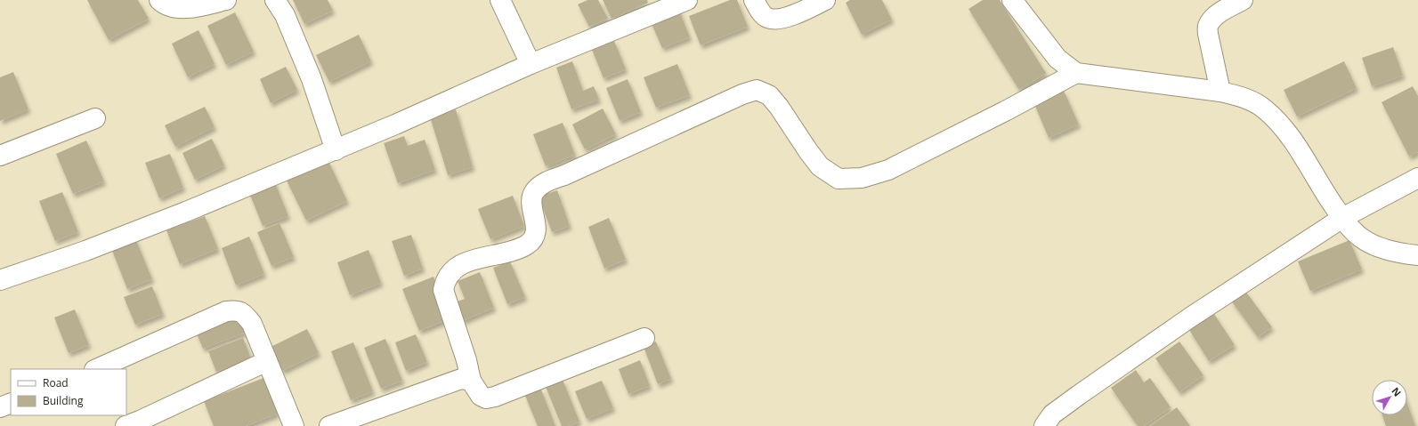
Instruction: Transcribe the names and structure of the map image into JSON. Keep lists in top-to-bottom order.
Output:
{
  "legend": ["Road", "Building"],
  "north": "top right"
}
